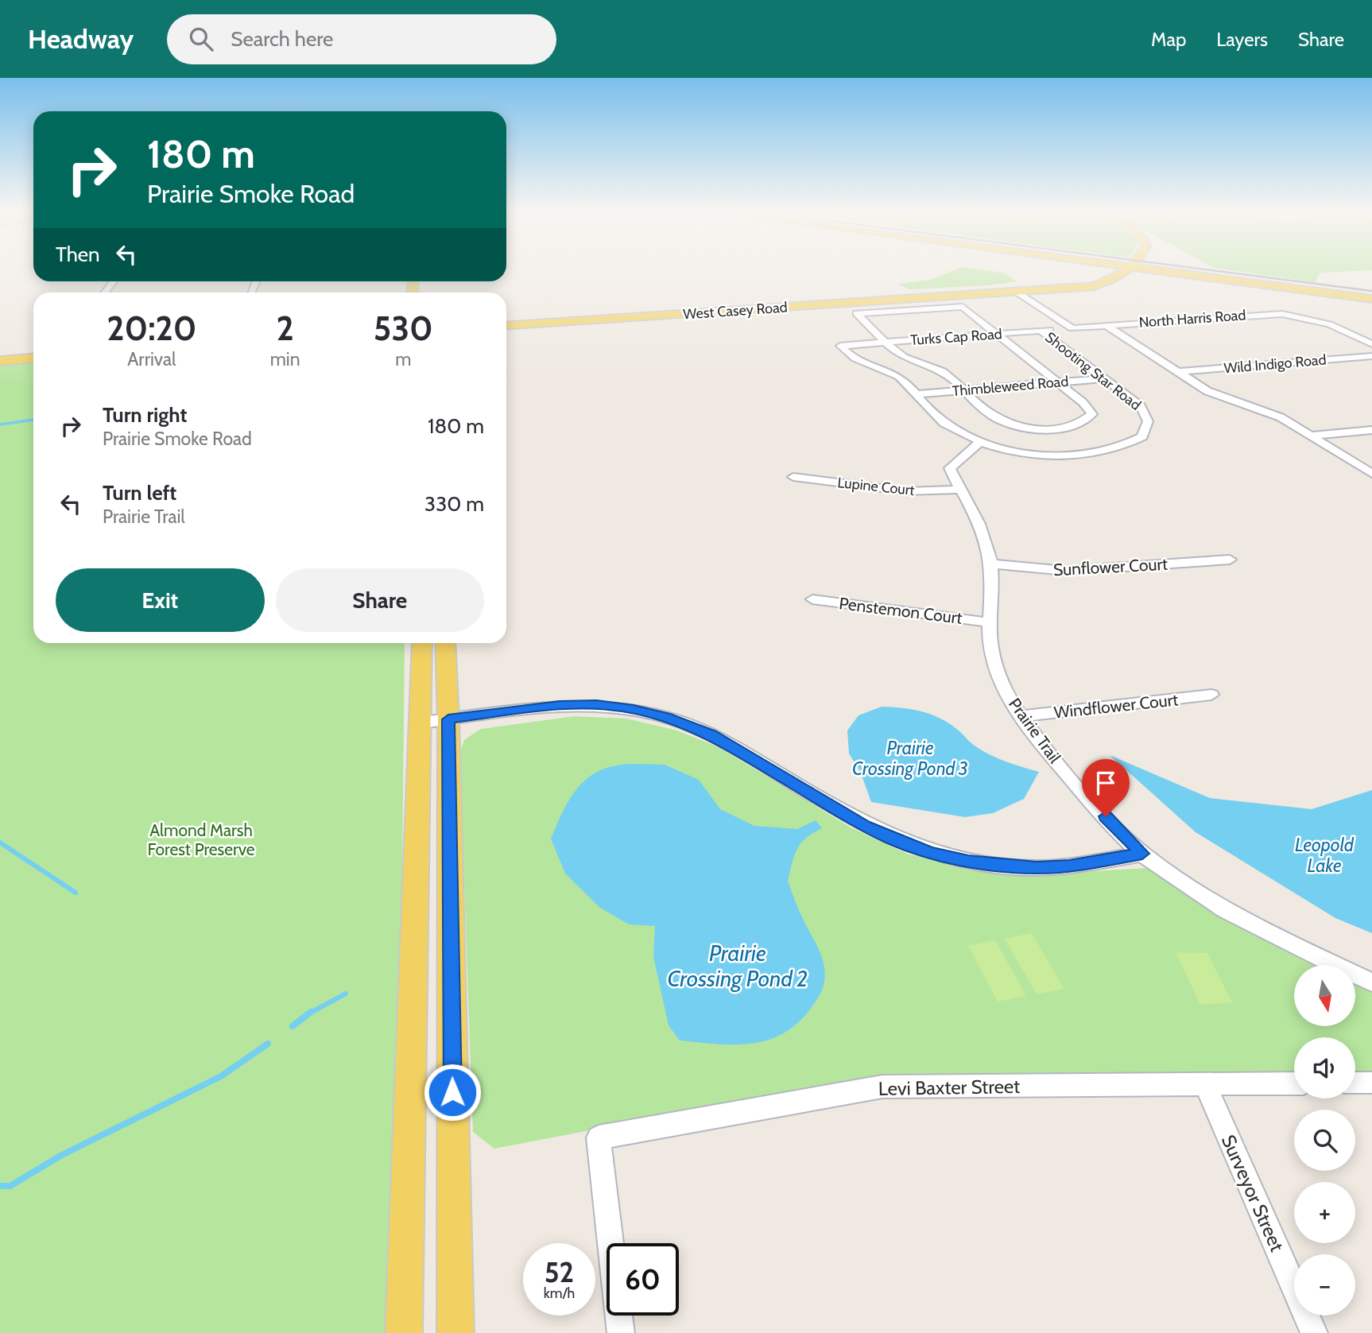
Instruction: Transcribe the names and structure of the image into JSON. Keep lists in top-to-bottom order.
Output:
{
  "streets": {
    "main road": ["West Casey Road"],
    "street": [
      "North Harris Road",
      "Turks Cap Road",
      "Wild Indigo Road",
      "Shooting Star Road",
      "Thimbleweed Road",
      "Lupine Court",
      "Sunflower Court",
      "Penstemon Court",
      "Windflower Court",
      "Prairie Trail",
      "Levi Baxter Street",
      "Surveyor Street"
    ]
  },
  "crossings": [
    ["North Harris Road", "Turks Cap Road"],
    ["Turks Cap Road", "Shooting Star Road"],
    ["Shooting Star Road", "Thimbleweed Road"],
    ["Shooting Star Road", "Prairie Trail"],
    ["Lupine Court", "Prairie Trail"],
    ["Sunflower Court", "Prairie Trail"],
    ["Penstemon Court", "Prairie Trail"],
    ["Windflower Court", "Prairie Trail"],
    ["Levi Baxter Street", "Surveyor Street"]
  ],
  "water": ["Prairie Crossing Pond 3", "Leopold Lake", "Prairie Crossing Pond 2"],
  "parks": ["Almond Marsh Forest Preserve"],
  "north": "bottom",
  "page": {
    "header": "Headway",
    "search": "Search here",
    "nav": ["Map", "Layers", "Share"],
    "turn": ["180 m", "Prairie Smoke Road"],
    "then": "Then",
    "eta": [
      "20:20",
      "Arrival",
      "2",
      "min",
      "530",
      "m"
    ],
    "list": [
      {
        "name": "Turn right",
        "note": "Prairie Smoke Road",
        "value": "180 m"
      },
      {
        "name": "Turn left",
        "note": "Prairie Trail",
        "value": "330 m"
      }
    ],
    "buttons": ["Exit", "Share"],
    "map_buttons": ["+", "−"],
    "speed": "52 km/h",
    "limit": "60"
  }
}
